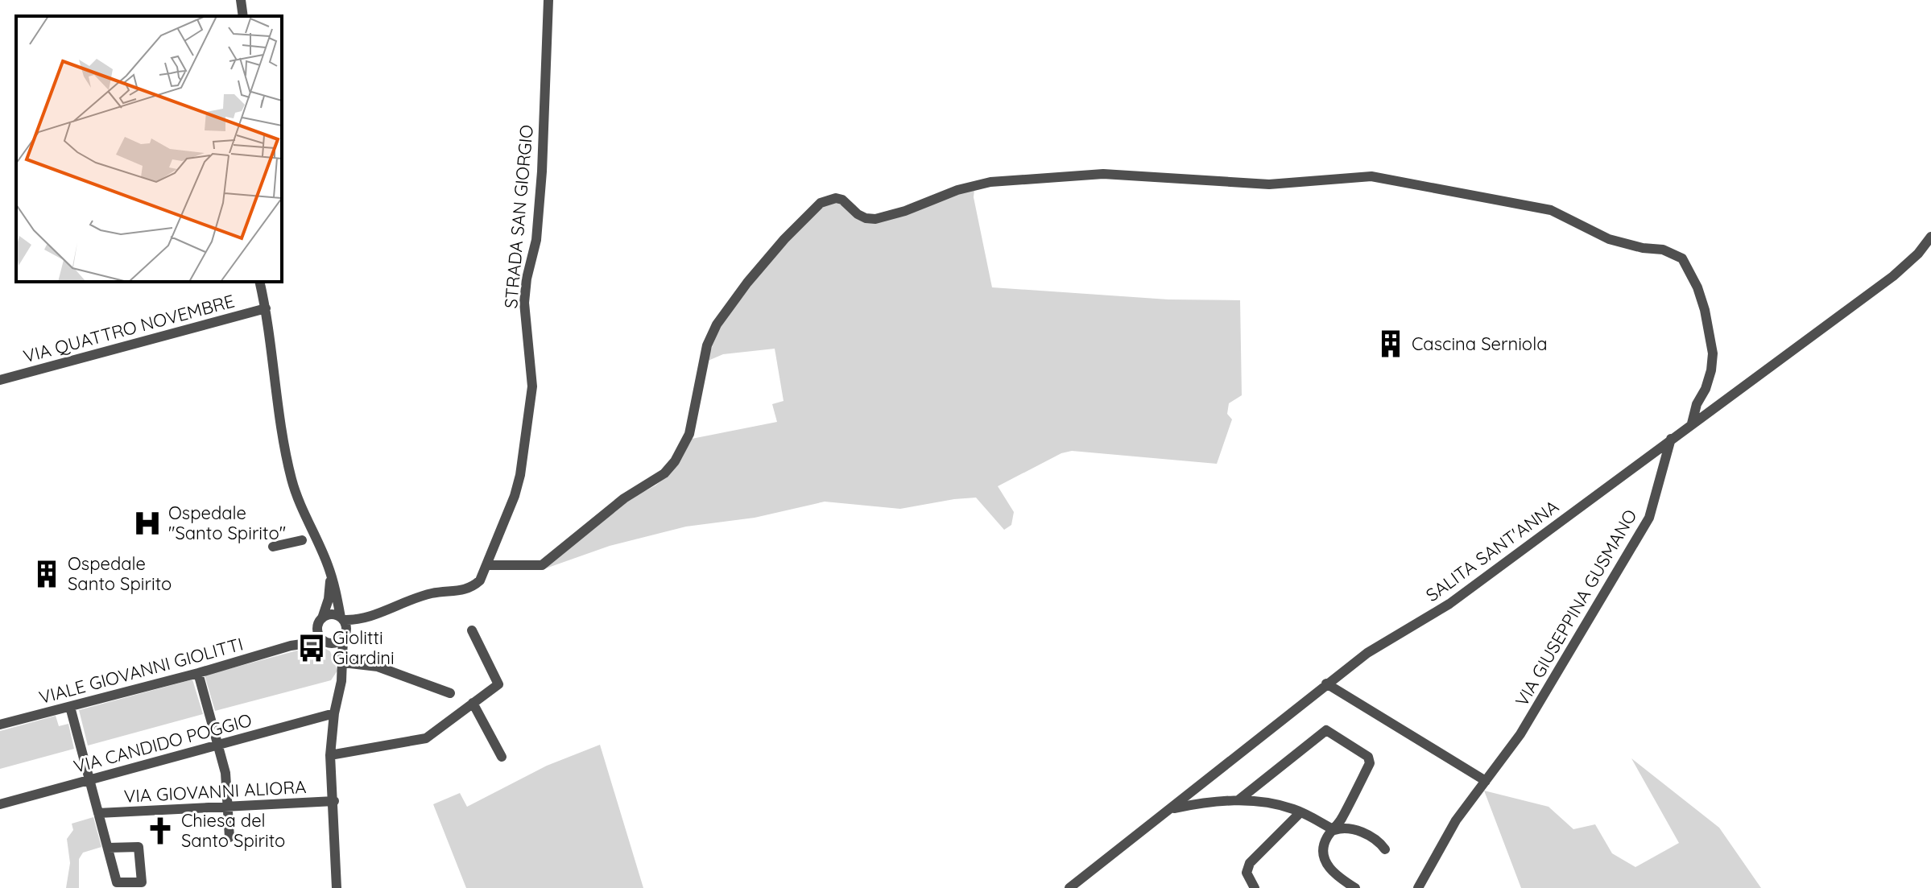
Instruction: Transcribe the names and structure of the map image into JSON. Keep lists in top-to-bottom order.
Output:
{
  "streets": {
    "street": [
      "STRADA SAN GIORGIO",
      "VIA QUATTRO NOVEMBRE",
      "SALITA SANT'ANNA",
      "VIA GIUSEPPINA GUSMANO",
      "VIALE GIOVANNI GIOLITTI",
      "VIA CANDIDO POGGIO",
      "VIA GIOVANNI ALIORA"
    ]
  },
  "crossings": [
    ["STRADA SAN GIORGIO", "VIALE GIOVANNI GIOLITTI"],
    ["SALITA SANT'ANNA", "VIA GIUSEPPINA GUSMANO"]
  ],
  "places": {
    "building": ["Cascina Serniola", "Ospedale Santo Spirito"],
    "hospital": ["Ospedale \"Santo Spirito\""],
    "bus stop": ["Giolitti Giardini"],
    "church": ["Chiesa del Santo Spirito"]
  }
}
